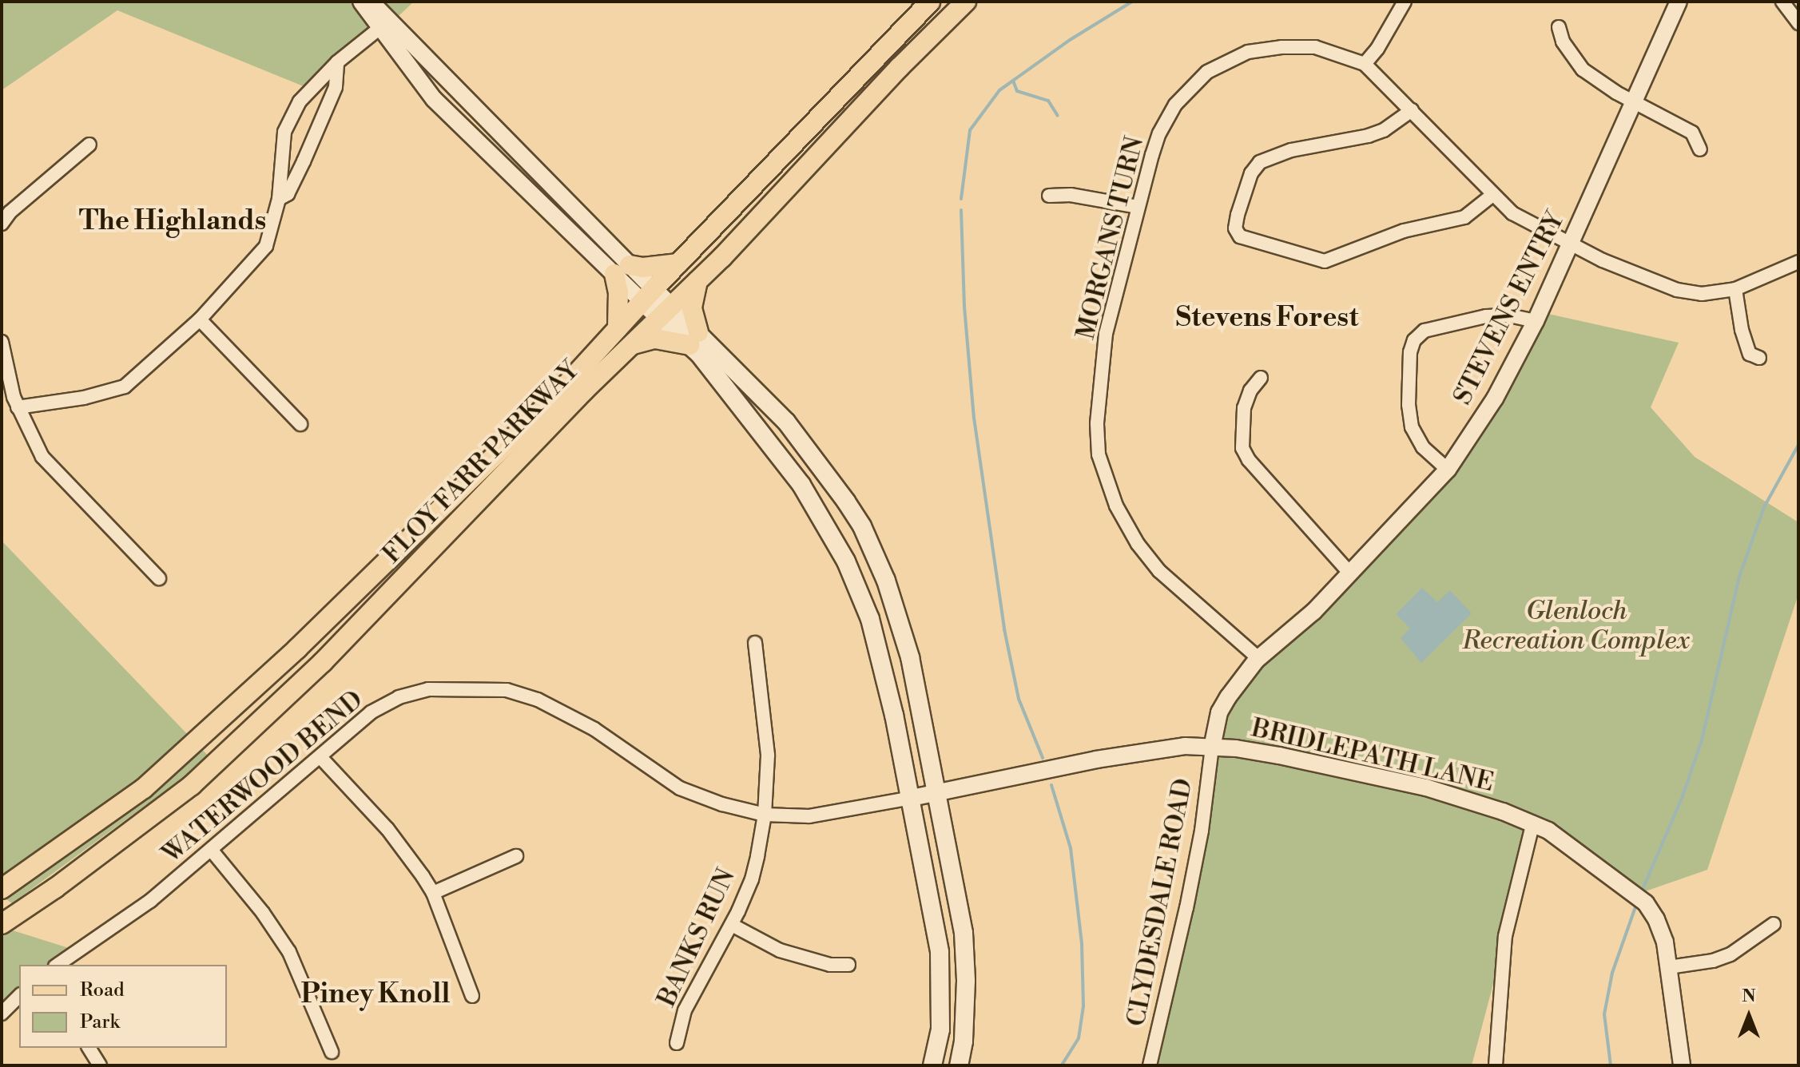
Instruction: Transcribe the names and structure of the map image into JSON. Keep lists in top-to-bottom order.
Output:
{
  "streets": {
    "main road": ["FLOY FARR PARKWAY"],
    "street": [
      "MORGANS TURN",
      "STEVENS ENTRY",
      "BRIDLEPATH LANE",
      "WATERWOOD BEND",
      "CLYDESDALE ROAD",
      "BANKS RUN"
    ]
  },
  "crossings": [
    ["MORGANS TURN", "STEVENS ENTRY"],
    ["STEVENS ENTRY", "BRIDLEPATH LANE"],
    ["STEVENS ENTRY", "CLYDESDALE ROAD"],
    ["BRIDLEPATH LANE", "WATERWOOD BEND"],
    ["BRIDLEPATH LANE", "CLYDESDALE ROAD"],
    ["WATERWOOD BEND", "BANKS RUN"]
  ],
  "districts": ["The Highlands", "Stevens Forest", "Piney Knoll"],
  "parks": ["Glenloch Recreation Complex"],
  "legend": ["Road", "Park"],
  "north": "top"
}
